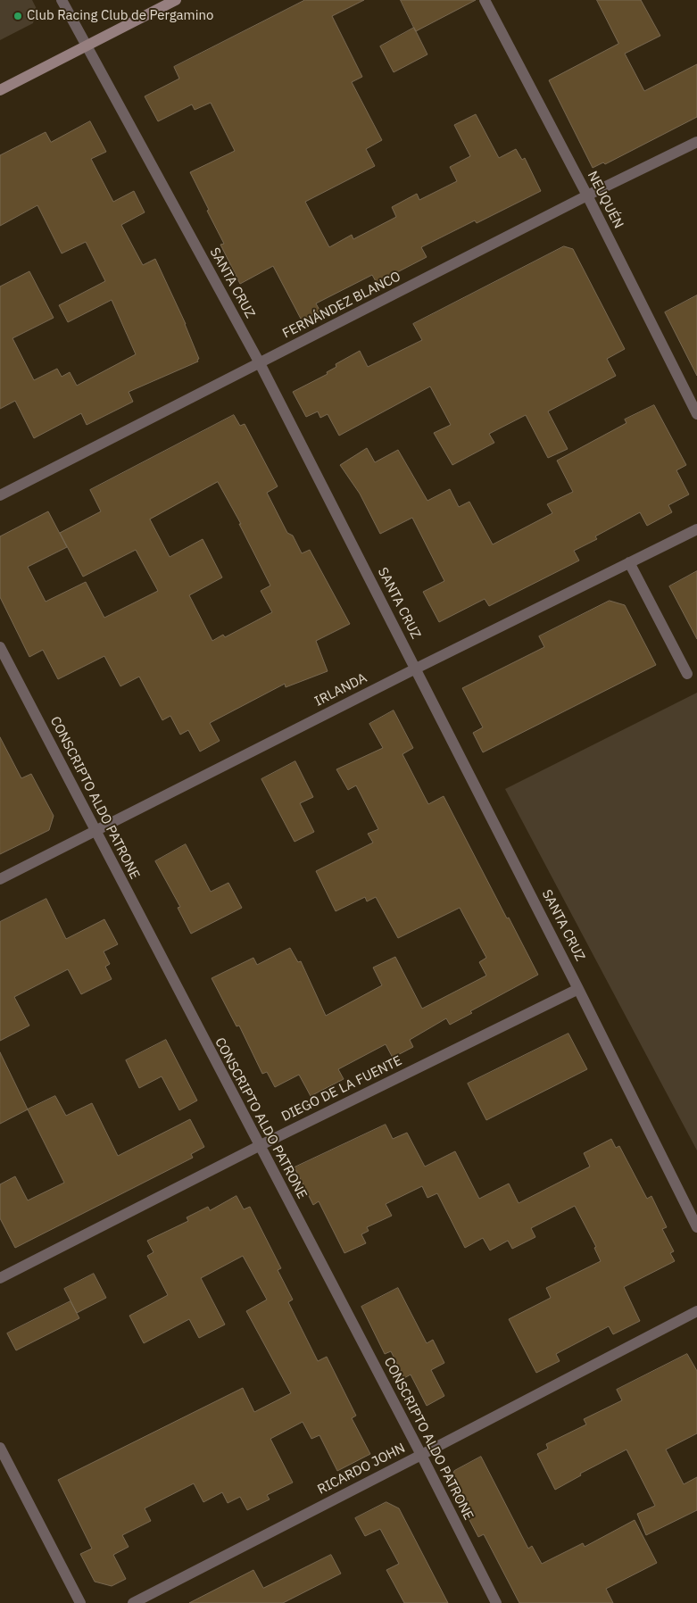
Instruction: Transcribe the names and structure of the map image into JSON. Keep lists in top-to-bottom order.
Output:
{
  "streets": {
    "street": [
      "NEUQUÉN",
      "SANTA CRUZ",
      "FERNÁNDEZ BLANCO",
      "IRLANDA",
      "CONSCRIPTO ALDO PATRONE",
      "DIEGO DE LA FUENTE",
      "RICARDO JOHN"
    ]
  },
  "crossings": [
    ["NEUQUÉN", "FERNÁNDEZ BLANCO"],
    ["SANTA CRUZ", "FERNÁNDEZ BLANCO"],
    ["SANTA CRUZ", "IRLANDA"],
    ["SANTA CRUZ", "DIEGO DE LA FUENTE"],
    ["IRLANDA", "CONSCRIPTO ALDO PATRONE"],
    ["CONSCRIPTO ALDO PATRONE", "DIEGO DE LA FUENTE"],
    ["CONSCRIPTO ALDO PATRONE", "RICARDO JOHN"]
  ],
  "places": ["Club Racing Club de Pergamino"]
}
